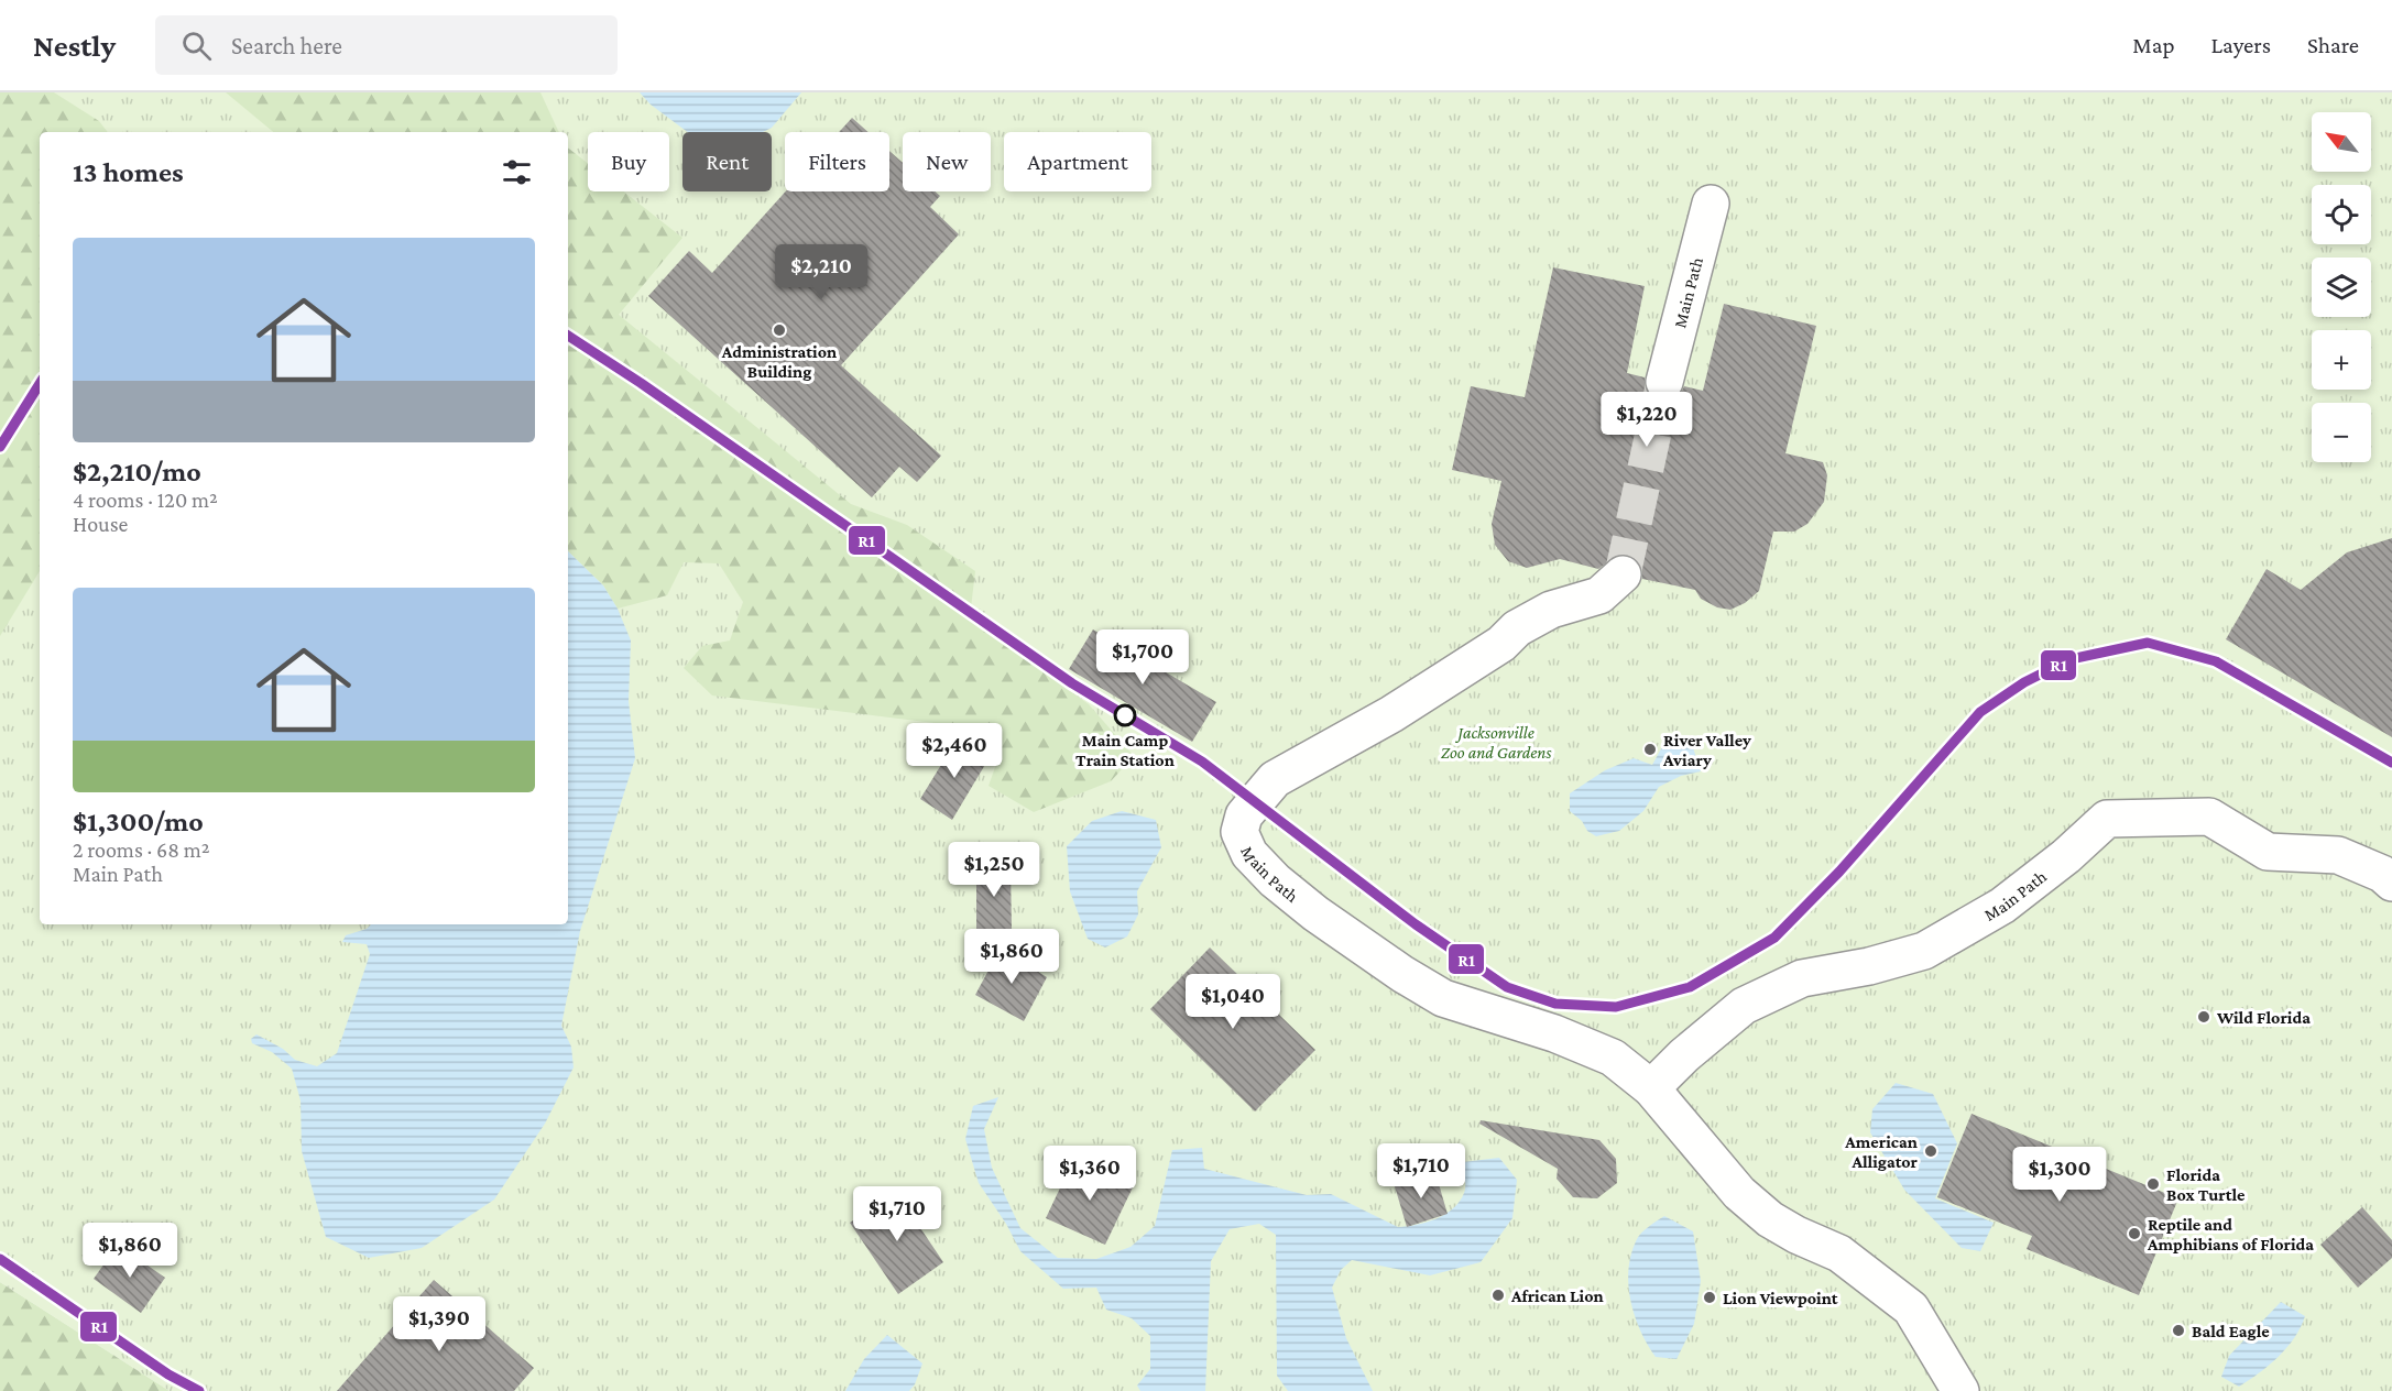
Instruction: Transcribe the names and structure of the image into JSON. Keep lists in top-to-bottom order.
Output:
{
  "streets": {
    "street": ["Main Path"]
  },
  "parks": ["Jacksonville Zoo and Gardens"],
  "places": [
    "Administration Building",
    "Main Camp Train Station",
    "River Valley Aviary",
    "Wild Florida",
    "American Alligator",
    "Florida Box Turtle",
    "Reptile and Amphibians of Florida",
    "African Lion",
    "Lion Viewpoint",
    "Bald Eagle"
  ],
  "lines": ["transit line R1"],
  "north": "top left",
  "page": {
    "header": "Nestly",
    "search": "Search here",
    "nav": ["Map", "Layers", "Share"],
    "map_buttons": ["+", "−"],
    "chip": [
      "Buy",
      "Rent",
      "Filters",
      "New",
      "Apartment"
    ],
    "heading": "13 homes",
    "list": [
      {
        "name": "$2,210/mo",
        "note": "4 rooms · 120 m² · House"
      },
      {
        "name": "$1,300/mo",
        "note": "2 rooms · 68 m² · Main Path"
      }
    ],
    "price": [
      "$2,210",
      "$1,220",
      "$1,700",
      "$2,460",
      "$1,250",
      "$1,860",
      "$1,040",
      "$1,710",
      "$1,360",
      "$1,300",
      "$1,710",
      "$1,860",
      "$1,390"
    ]
  }
}
